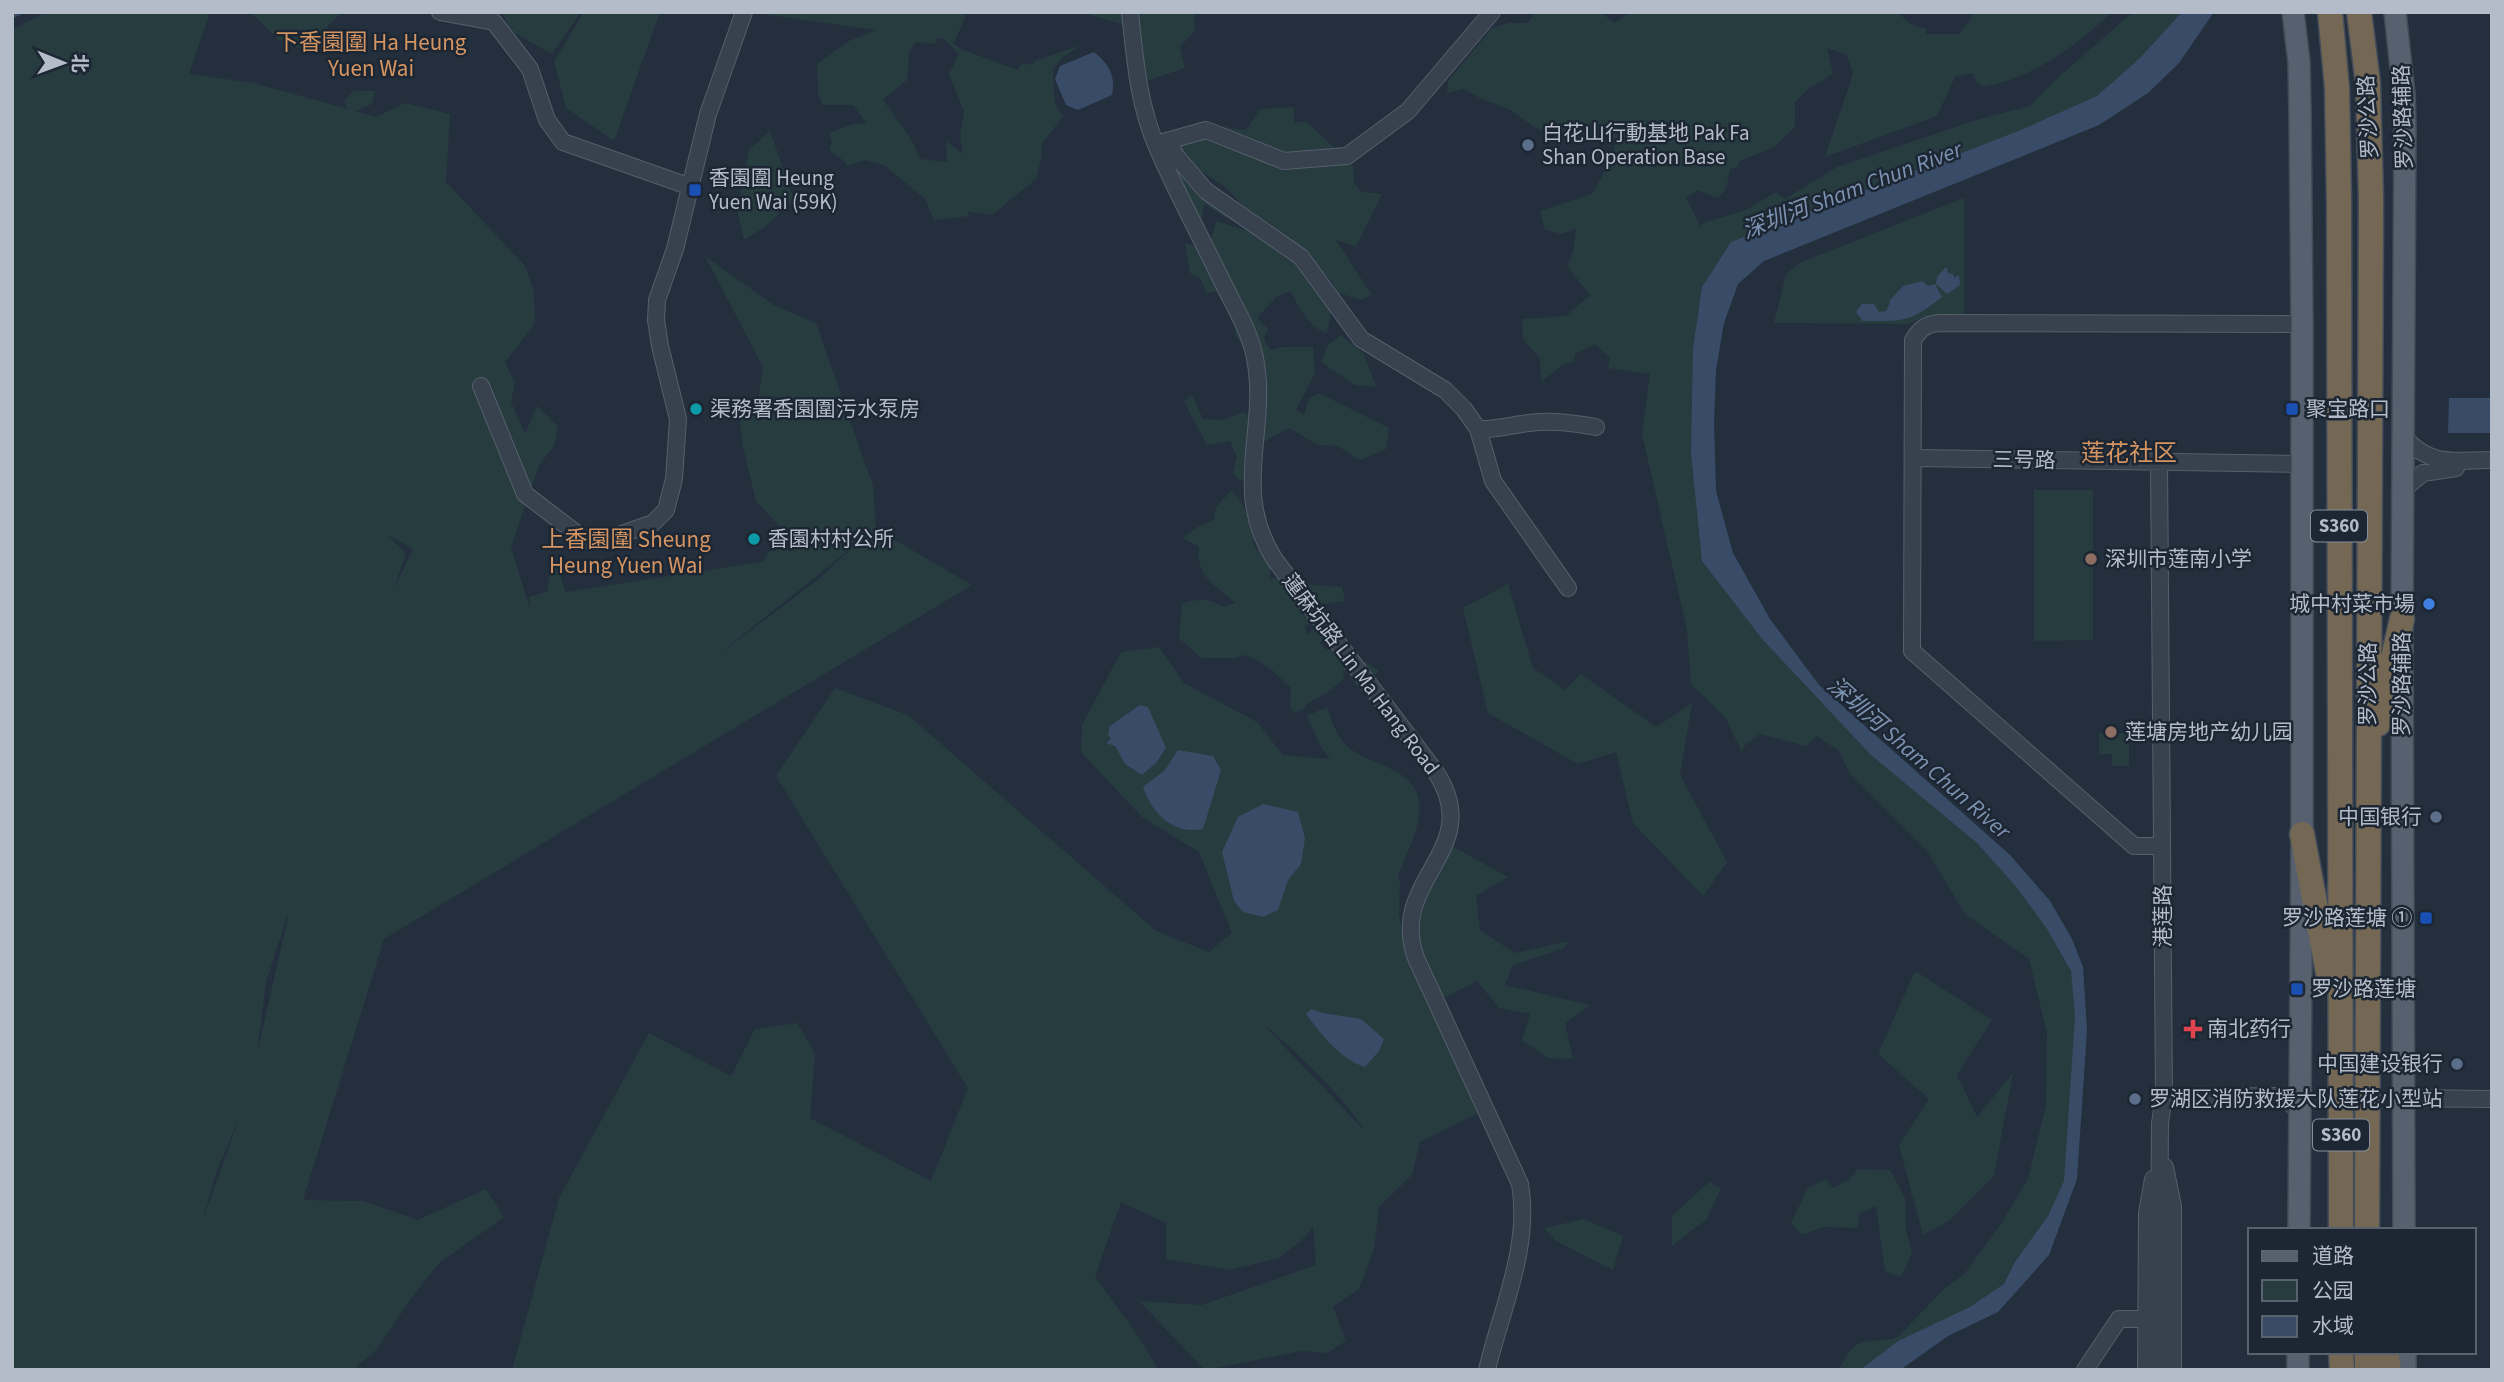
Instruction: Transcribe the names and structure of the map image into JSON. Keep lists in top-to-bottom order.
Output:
{
  "streets": {
    "highway": ["罗沙公路", "S360"],
    "main road": ["罗沙路辅路"],
    "street": ["三号路", "蓮麻坑路 Lin Ma Hang Road", "港莲路"]
  },
  "crossings": [
    ["三号路", "港莲路"]
  ],
  "districts": ["下香園圍 Ha Heung Yuen Wai", "莲花社区", "上香園圍 Sheung Heung Yuen Wai"],
  "water": ["深圳河 Sham Chun River"],
  "places": {
    "other": [
      "白花山行動基地 Pak Fa Shan Operation Base",
      "渠務署香園圍污水泵房",
      "香園村村公所",
      "深圳市莲南小学",
      "城中村菜市場",
      "莲塘房地产幼儿园",
      "中国银行",
      "中国建设银行",
      "罗湖区消防救援大队莲花小型站"
    ],
    "transit": [
      "香園圍 Heung Yuen Wai (59K)",
      "聚宝路口",
      "罗沙路莲塘 ①",
      "罗沙路莲塘"
    ],
    "health": ["南北药行"]
  },
  "legend": ["道路", "公园", "水域"],
  "north": "right"
}
